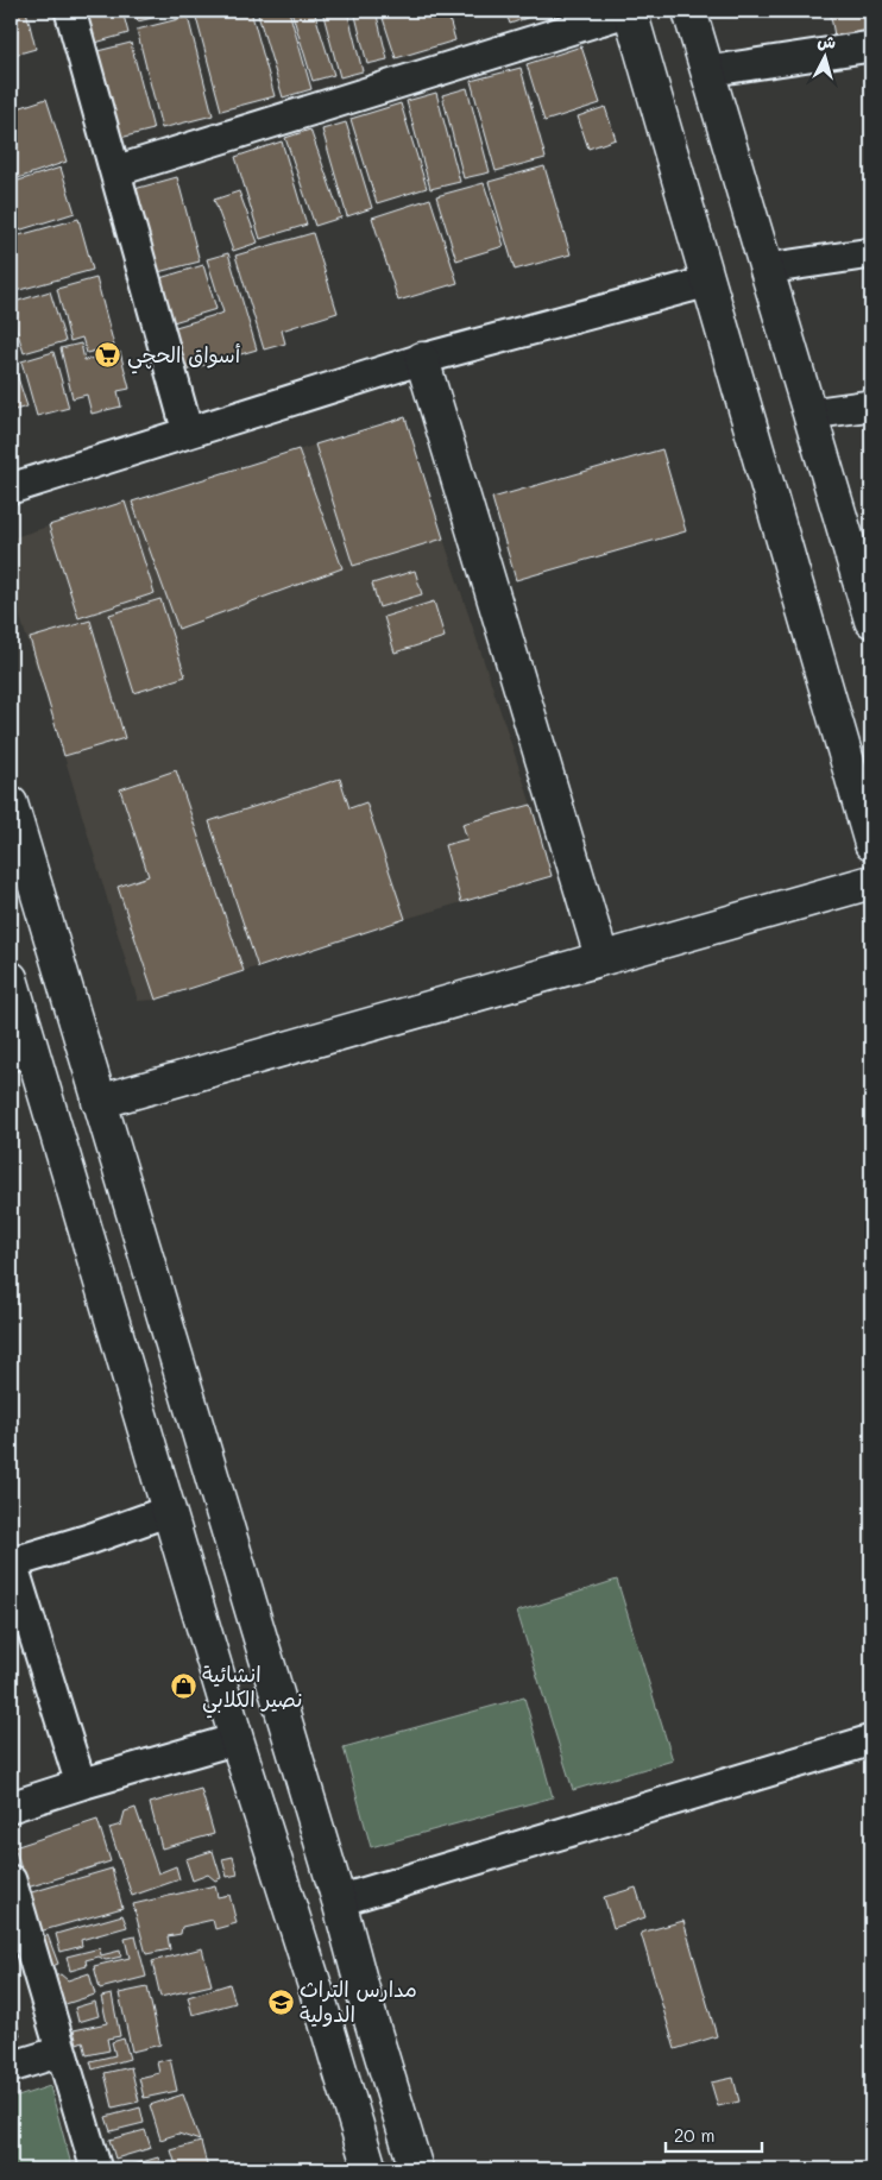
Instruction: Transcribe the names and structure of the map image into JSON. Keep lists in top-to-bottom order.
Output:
{
  "places": {
    "supermarket": ["أسواق الحچي"],
    "shop": ["انشائية نصير الكلابي"],
    "school or university": ["مدارس التراث الدولية"]
  },
  "scale_bar": "20 m",
  "north": "top"
}
